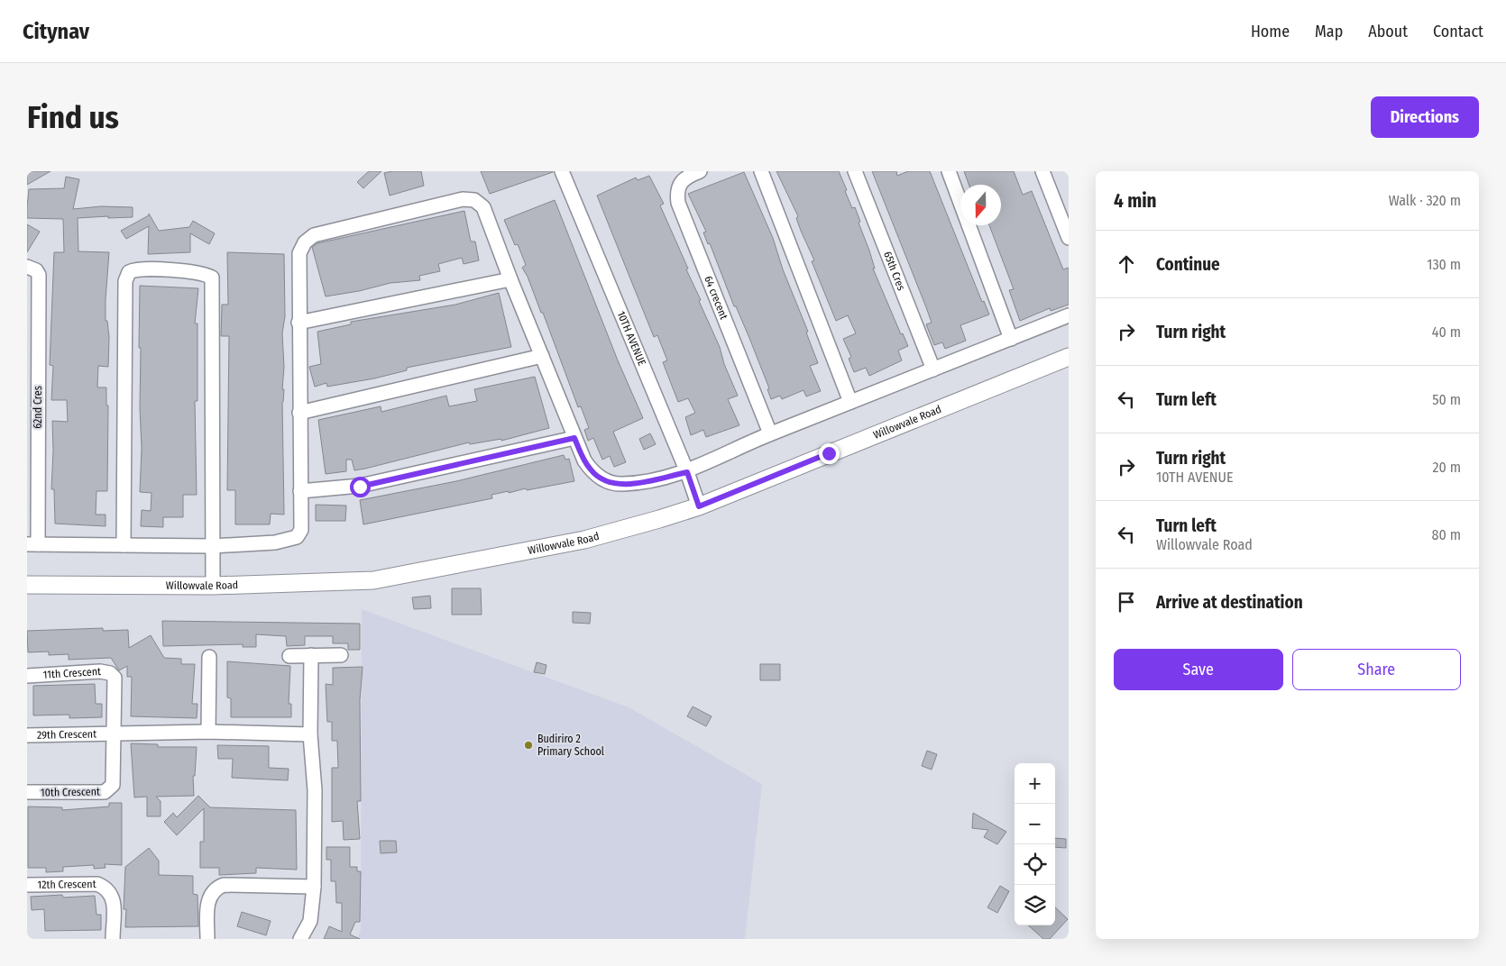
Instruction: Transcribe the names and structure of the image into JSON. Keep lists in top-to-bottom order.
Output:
{
  "streets": {
    "street": [
      "65th Cres",
      "64 crecent",
      "10TH AVENUE",
      "62nd Cres",
      "Willowvale Road",
      "11th Crescent",
      "29th Crescent",
      "10th Crescent",
      "12th Crescent"
    ]
  },
  "crossings": [
    ["10TH AVENUE", "Willowvale Road"],
    ["11th Crescent", "29th Crescent"],
    ["11th Crescent", "10th Crescent"],
    ["29th Crescent", "10th Crescent"]
  ],
  "places": ["Budiriro 2 Primary School"],
  "north": "bottom",
  "page": {
    "header": "Citynav",
    "nav": [
      "Home",
      "Map",
      "About",
      "Contact"
    ],
    "buttons": [
      "Directions",
      ["Save", "Share"]
    ],
    "title": "Find us",
    "heading": ["4 min", "Walk · 320 m"],
    "list": [
      ["Continue", "130 m"],
      ["Turn right", "40 m"],
      ["Turn left", "50 m"],
      ["Turn right", "10TH AVENUE", "20 m"],
      ["Turn left", "Willowvale Road", "80 m"],
      "Arrive at destination"
    ],
    "map_buttons": ["+", "−"]
  }
}
